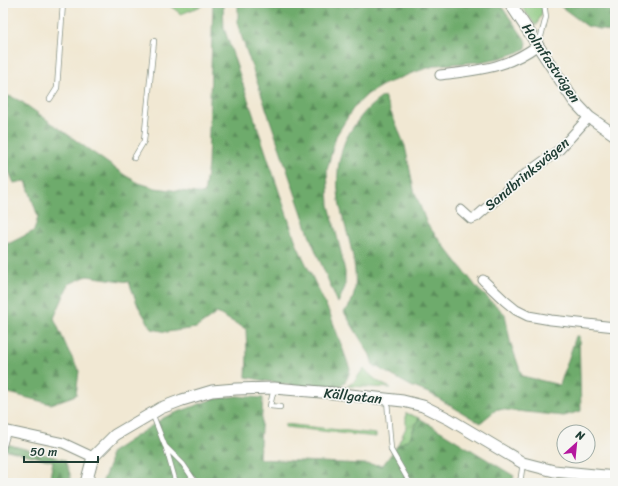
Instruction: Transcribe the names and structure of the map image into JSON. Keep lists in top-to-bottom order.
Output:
{
  "streets": {
    "street": ["Holmfastvägen", "Sandbrinksvägen", "Källgatan"]
  },
  "crossings": [
    ["Holmfastvägen", "Sandbrinksvägen"]
  ],
  "scale_bar": "50 m",
  "north": "top right"
}
